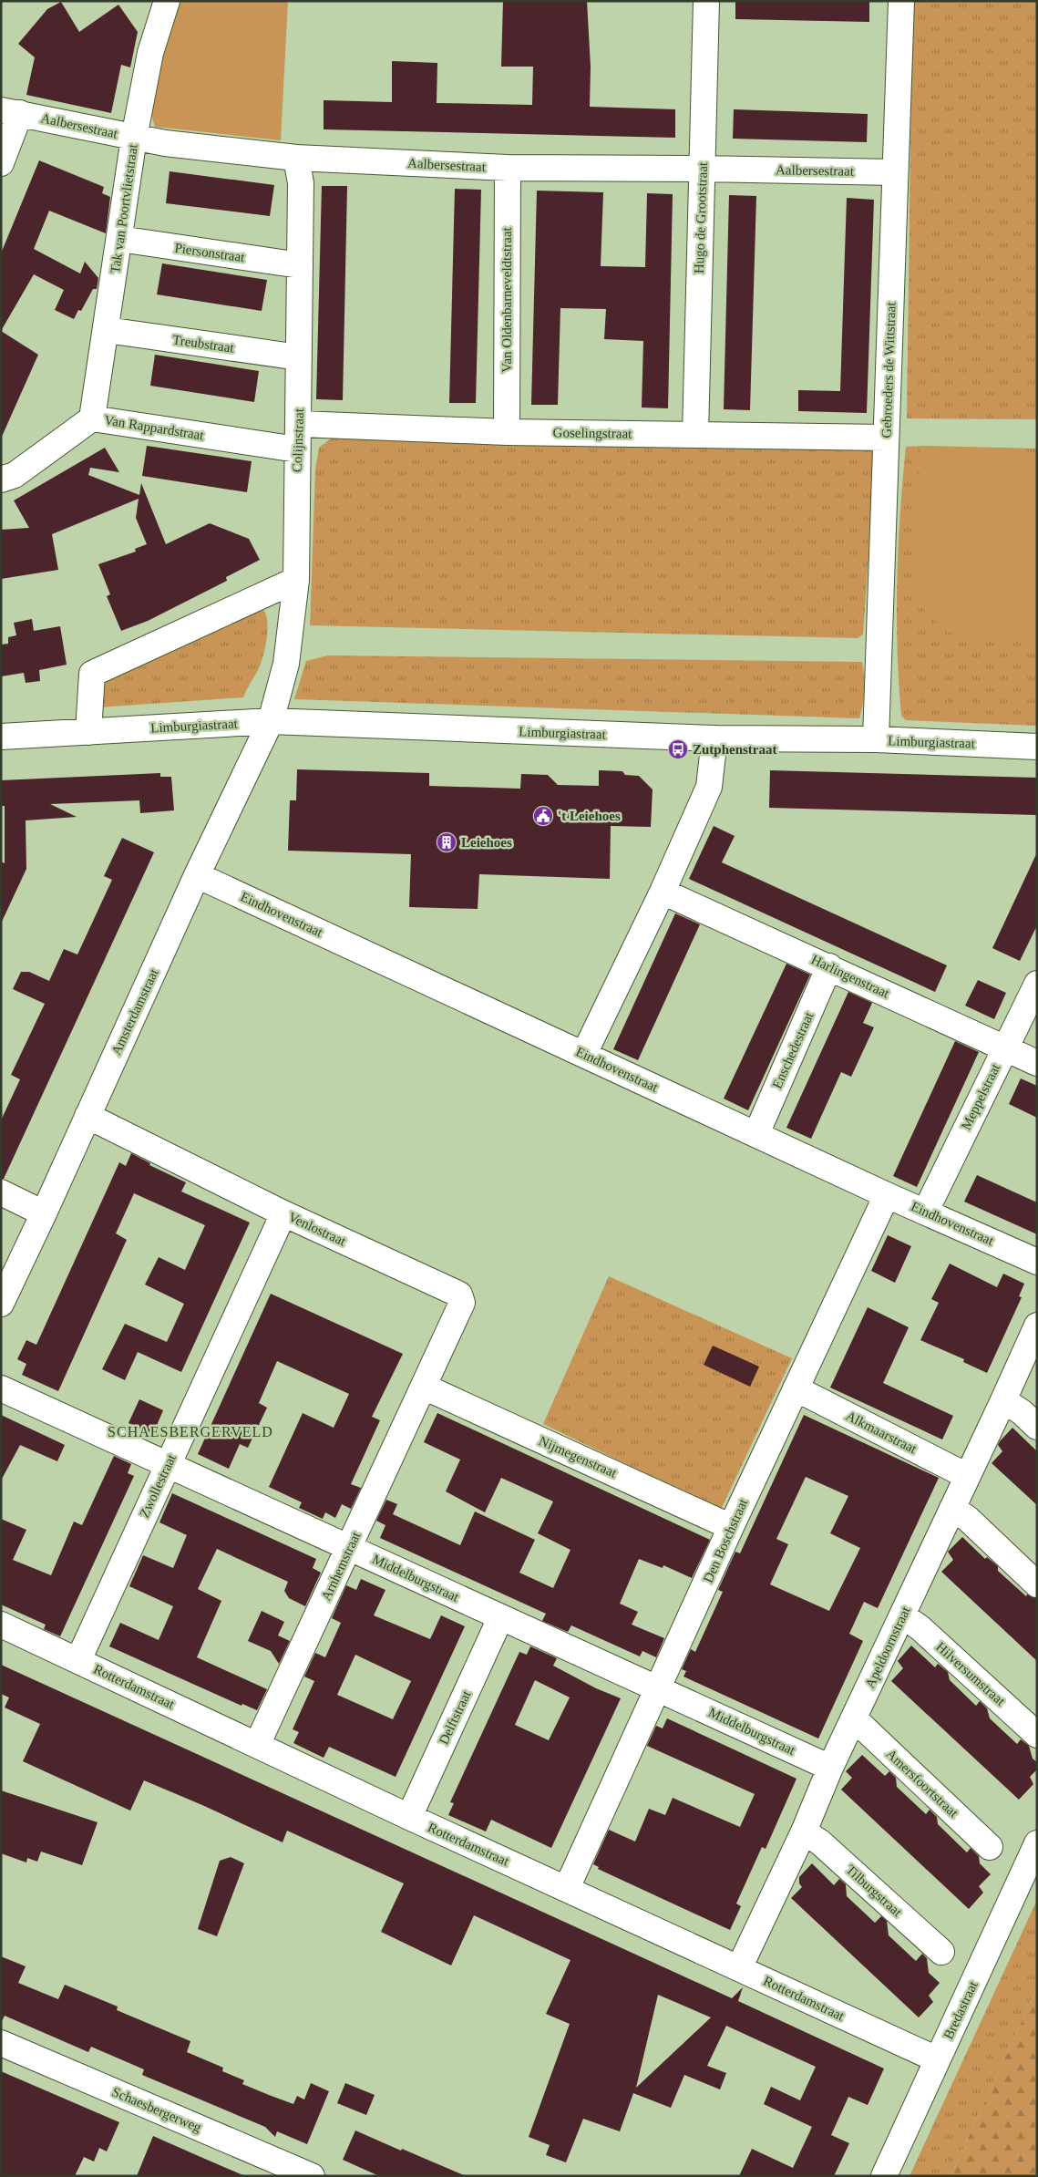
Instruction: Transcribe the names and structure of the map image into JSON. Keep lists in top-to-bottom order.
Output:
{
  "streets": {
    "street": [
      "Aalbersestraat",
      "Tak van Poortvlietstraat",
      "Hugo de Grootstraat",
      "Piersonstraat",
      "Van Oldenbarneveldtstraat",
      "Treubstraat",
      "Gebroeders de Wittstraat",
      "Van Rappardstraat",
      "Goselingstraat",
      "Colijnstraat",
      "Limburgiastraat",
      "Eindhovenstraat",
      "Harlingenstraat",
      "Amsterdamstraat",
      "Enschedestraat",
      "Meppelstraat",
      "Venlostraat",
      "Alkmaarstraat",
      "Nijmegenstraat",
      "Zwollestraat",
      "Den Boschstraat",
      "Arnhemstraat",
      "Middelburgstraat",
      "Apeldoornstraat",
      "Hilversumstraat",
      "Rotterdamstraat",
      "Delftstraat",
      "Amersfoortstraat",
      "Tilburgstraat",
      "Bredastraat",
      "Schaesbergerweg"
    ]
  },
  "crossings": [
    ["Aalbersestraat", "Tak van Poortvlietstraat"],
    ["Aalbersestraat", "Hugo de Grootstraat"],
    ["Aalbersestraat", "Van Oldenbarneveldtstraat"],
    ["Aalbersestraat", "Gebroeders de Wittstraat"],
    ["Aalbersestraat", "Colijnstraat"],
    ["Tak van Poortvlietstraat", "Piersonstraat"],
    ["Tak van Poortvlietstraat", "Treubstraat"],
    ["Tak van Poortvlietstraat", "Van Rappardstraat"],
    ["Hugo de Grootstraat", "Goselingstraat"],
    ["Piersonstraat", "Colijnstraat"],
    ["Van Oldenbarneveldtstraat", "Goselingstraat"],
    ["Treubstraat", "Colijnstraat"],
    ["Gebroeders de Wittstraat", "Goselingstraat"],
    ["Gebroeders de Wittstraat", "Limburgiastraat"],
    ["Van Rappardstraat", "Colijnstraat"],
    ["Goselingstraat", "Colijnstraat"],
    ["Colijnstraat", "Limburgiastraat"],
    ["Colijnstraat", "Amsterdamstraat"],
    ["Limburgiastraat", "Amsterdamstraat"],
    ["Eindhovenstraat", "Amsterdamstraat"],
    ["Eindhovenstraat", "Enschedestraat"],
    ["Eindhovenstraat", "Meppelstraat"],
    ["Eindhovenstraat", "Den Boschstraat"],
    ["Harlingenstraat", "Enschedestraat"],
    ["Harlingenstraat", "Meppelstraat"],
    ["Amsterdamstraat", "Venlostraat"],
    ["Venlostraat", "Nijmegenstraat"],
    ["Venlostraat", "Zwollestraat"],
    ["Venlostraat", "Arnhemstraat"],
    ["Alkmaarstraat", "Den Boschstraat"],
    ["Alkmaarstraat", "Apeldoornstraat"],
    ["Nijmegenstraat", "Den Boschstraat"],
    ["Nijmegenstraat", "Arnhemstraat"],
    ["Zwollestraat", "Middelburgstraat"],
    ["Zwollestraat", "Rotterdamstraat"],
    ["Den Boschstraat", "Middelburgstraat"],
    ["Den Boschstraat", "Rotterdamstraat"],
    ["Arnhemstraat", "Middelburgstraat"],
    ["Arnhemstraat", "Rotterdamstraat"],
    ["Middelburgstraat", "Apeldoornstraat"],
    ["Middelburgstraat", "Delftstraat"],
    ["Apeldoornstraat", "Hilversumstraat"],
    ["Apeldoornstraat", "Rotterdamstraat"],
    ["Apeldoornstraat", "Amersfoortstraat"],
    ["Apeldoornstraat", "Tilburgstraat"],
    ["Rotterdamstraat", "Delftstraat"],
    ["Rotterdamstraat", "Bredastraat"]
  ],
  "districts": ["SCHAESBERGERVELD"],
  "places": {
    "bus stop": ["Zutphenstraat"],
    "public building": ["'t Leiehoes"],
    "building": ["Leiehoes"]
  }
}
